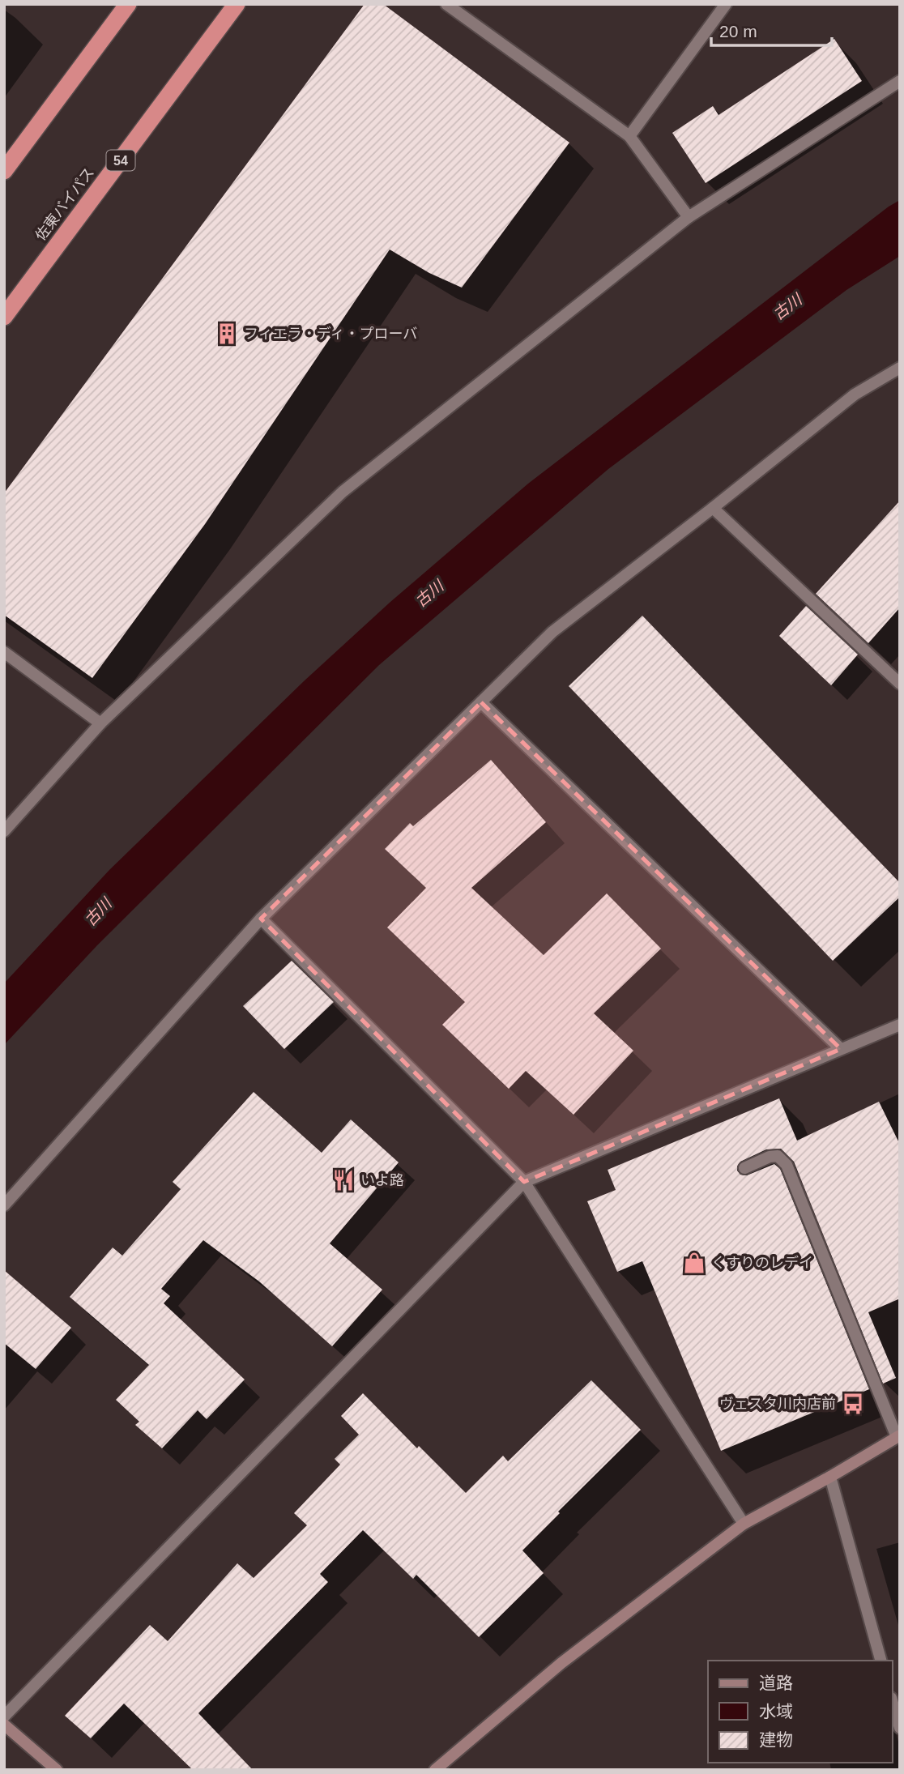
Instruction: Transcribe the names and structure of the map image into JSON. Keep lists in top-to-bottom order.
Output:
{
  "streets": {
    "highway": ["54", "佐東バイパス"]
  },
  "water": ["古川"],
  "places": {
    "building": ["フィエラ・ディ・プローバ"],
    "restaurant": ["いよ路"],
    "shop": ["くすりのレデイ"],
    "bus stop": ["ヴェスタ川内店前"]
  },
  "legend": ["道路", "水域", "建物"],
  "scale_bar": "20 m"
}
